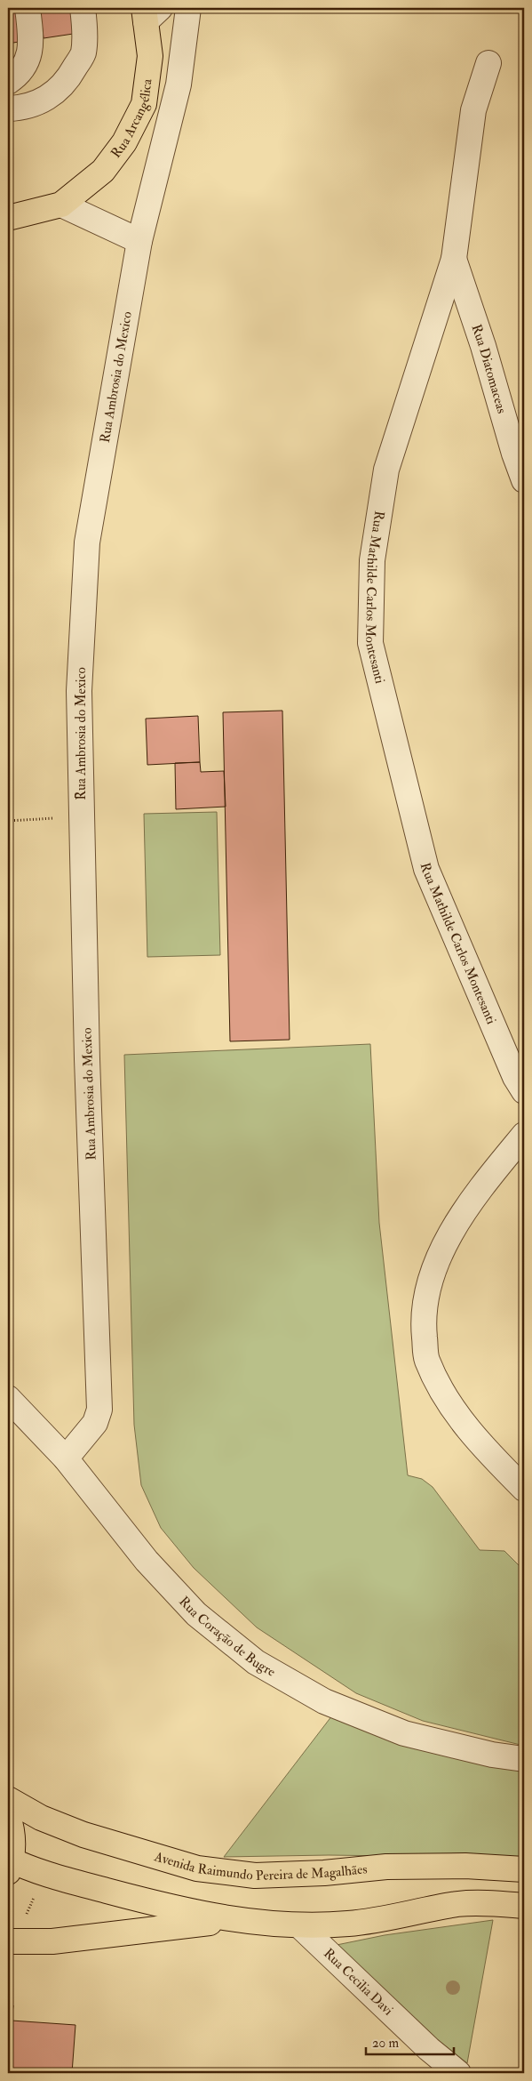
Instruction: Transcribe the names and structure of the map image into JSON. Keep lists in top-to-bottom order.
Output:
{
  "streets": {
    "main road": ["Rua Arcangélica", "Avenida Raimundo Pereira de Magalhães"],
    "street": [
      "Rua Diatomaceas",
      "Rua Ambrosia do Mexico",
      "Rua Mathilde Carlos Montesanti",
      "Rua Coração de Bugre",
      "Rua Cecilia Davi"
    ]
  },
  "crossings": [
    ["Rua Diatomaceas", "Rua Mathilde Carlos Montesanti"],
    ["Rua Ambrosia do Mexico", "Rua Coração de Bugre"]
  ],
  "scale_bar": "20 m"
}
